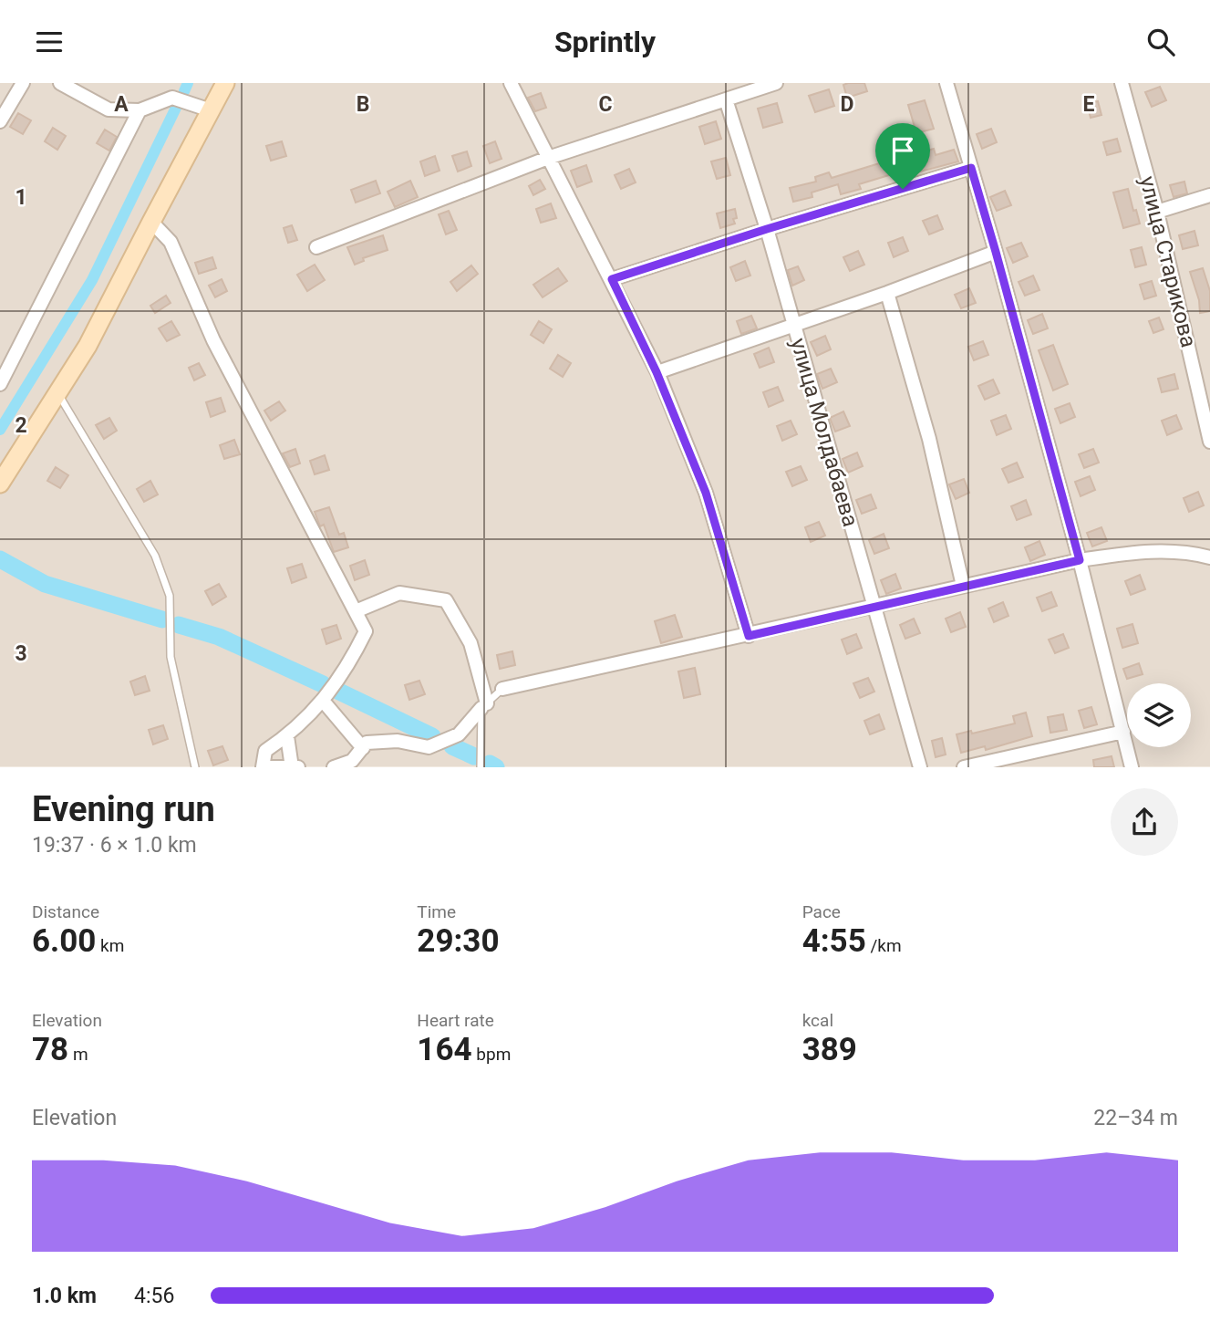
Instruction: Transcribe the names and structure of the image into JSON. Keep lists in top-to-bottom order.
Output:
{
  "streets": {
    "street": ["улица Старикова", "улица Молдабаева"]
  },
  "page": {
    "header": "Sprintly",
    "heading": ["Evening run", "19:37 · 6 × 1.0 km"],
    "stats": [
      ["Distance", "6.00 km"],
      ["Time", "29:30"],
      ["Pace", "4:55 /km"],
      ["Elevation", "78 m"],
      ["Heart rate", "164 bpm"],
      ["kcal", "389"]
    ],
    "chart": ["Elevation", "22–34 m"],
    "list": [
      {
        "name": "1.0 km",
        "note": "4:56"
      }
    ]
  },
  "grid": {
    "columns": [
      "A",
      "B",
      "C",
      "D",
      "E"
    ],
    "rows": ["1", "2", "3"]
  }
}
